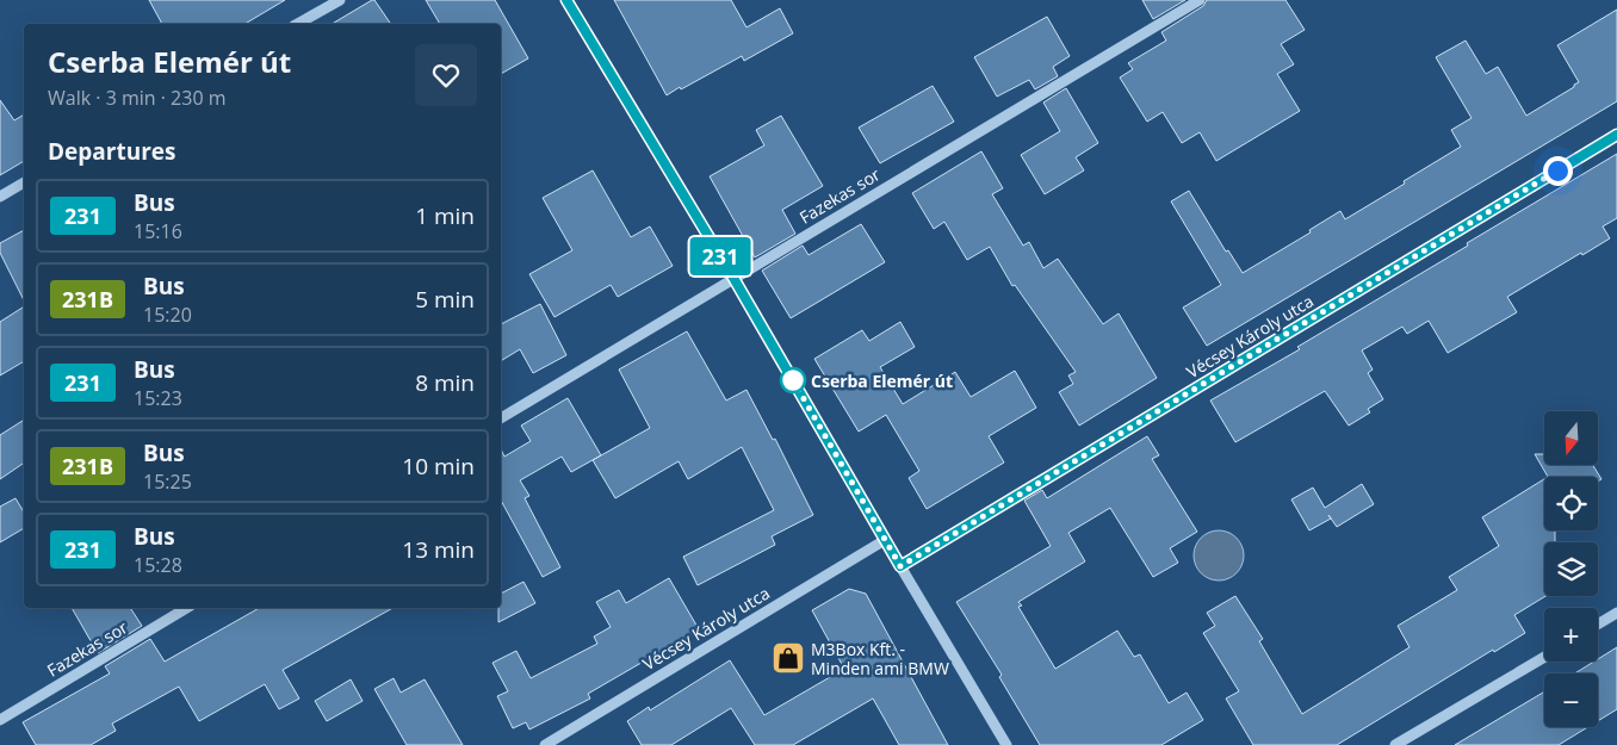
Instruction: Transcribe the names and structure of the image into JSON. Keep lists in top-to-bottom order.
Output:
{
  "streets": {
    "street": ["Fazekas sor", "Vécsey Károly utca"]
  },
  "places": {
    "other": ["Cserba Elemér út"],
    "shop": ["M3Box Kft. - Minden ami BMW"]
  },
  "lines": ["bus line 231"],
  "north": "bottom",
  "page": {
    "on_map": "231",
    "heading": [
      ["Cserba Elemér út", "Walk · 3 min · 230 m"],
      "Departures"
    ],
    "list": [
      {
        "mark": "231",
        "name": "Bus",
        "note": "15:16",
        "value": "1 min"
      },
      {
        "mark": "231B",
        "name": "Bus",
        "note": "15:20",
        "value": "5 min"
      },
      {
        "mark": "231",
        "name": "Bus",
        "note": "15:23",
        "value": "8 min"
      },
      {
        "mark": "231B",
        "name": "Bus",
        "note": "15:25",
        "value": "10 min"
      },
      {
        "mark": "231",
        "name": "Bus",
        "note": "15:28",
        "value": "13 min"
      }
    ],
    "map_buttons": ["+", "−"]
  }
}
